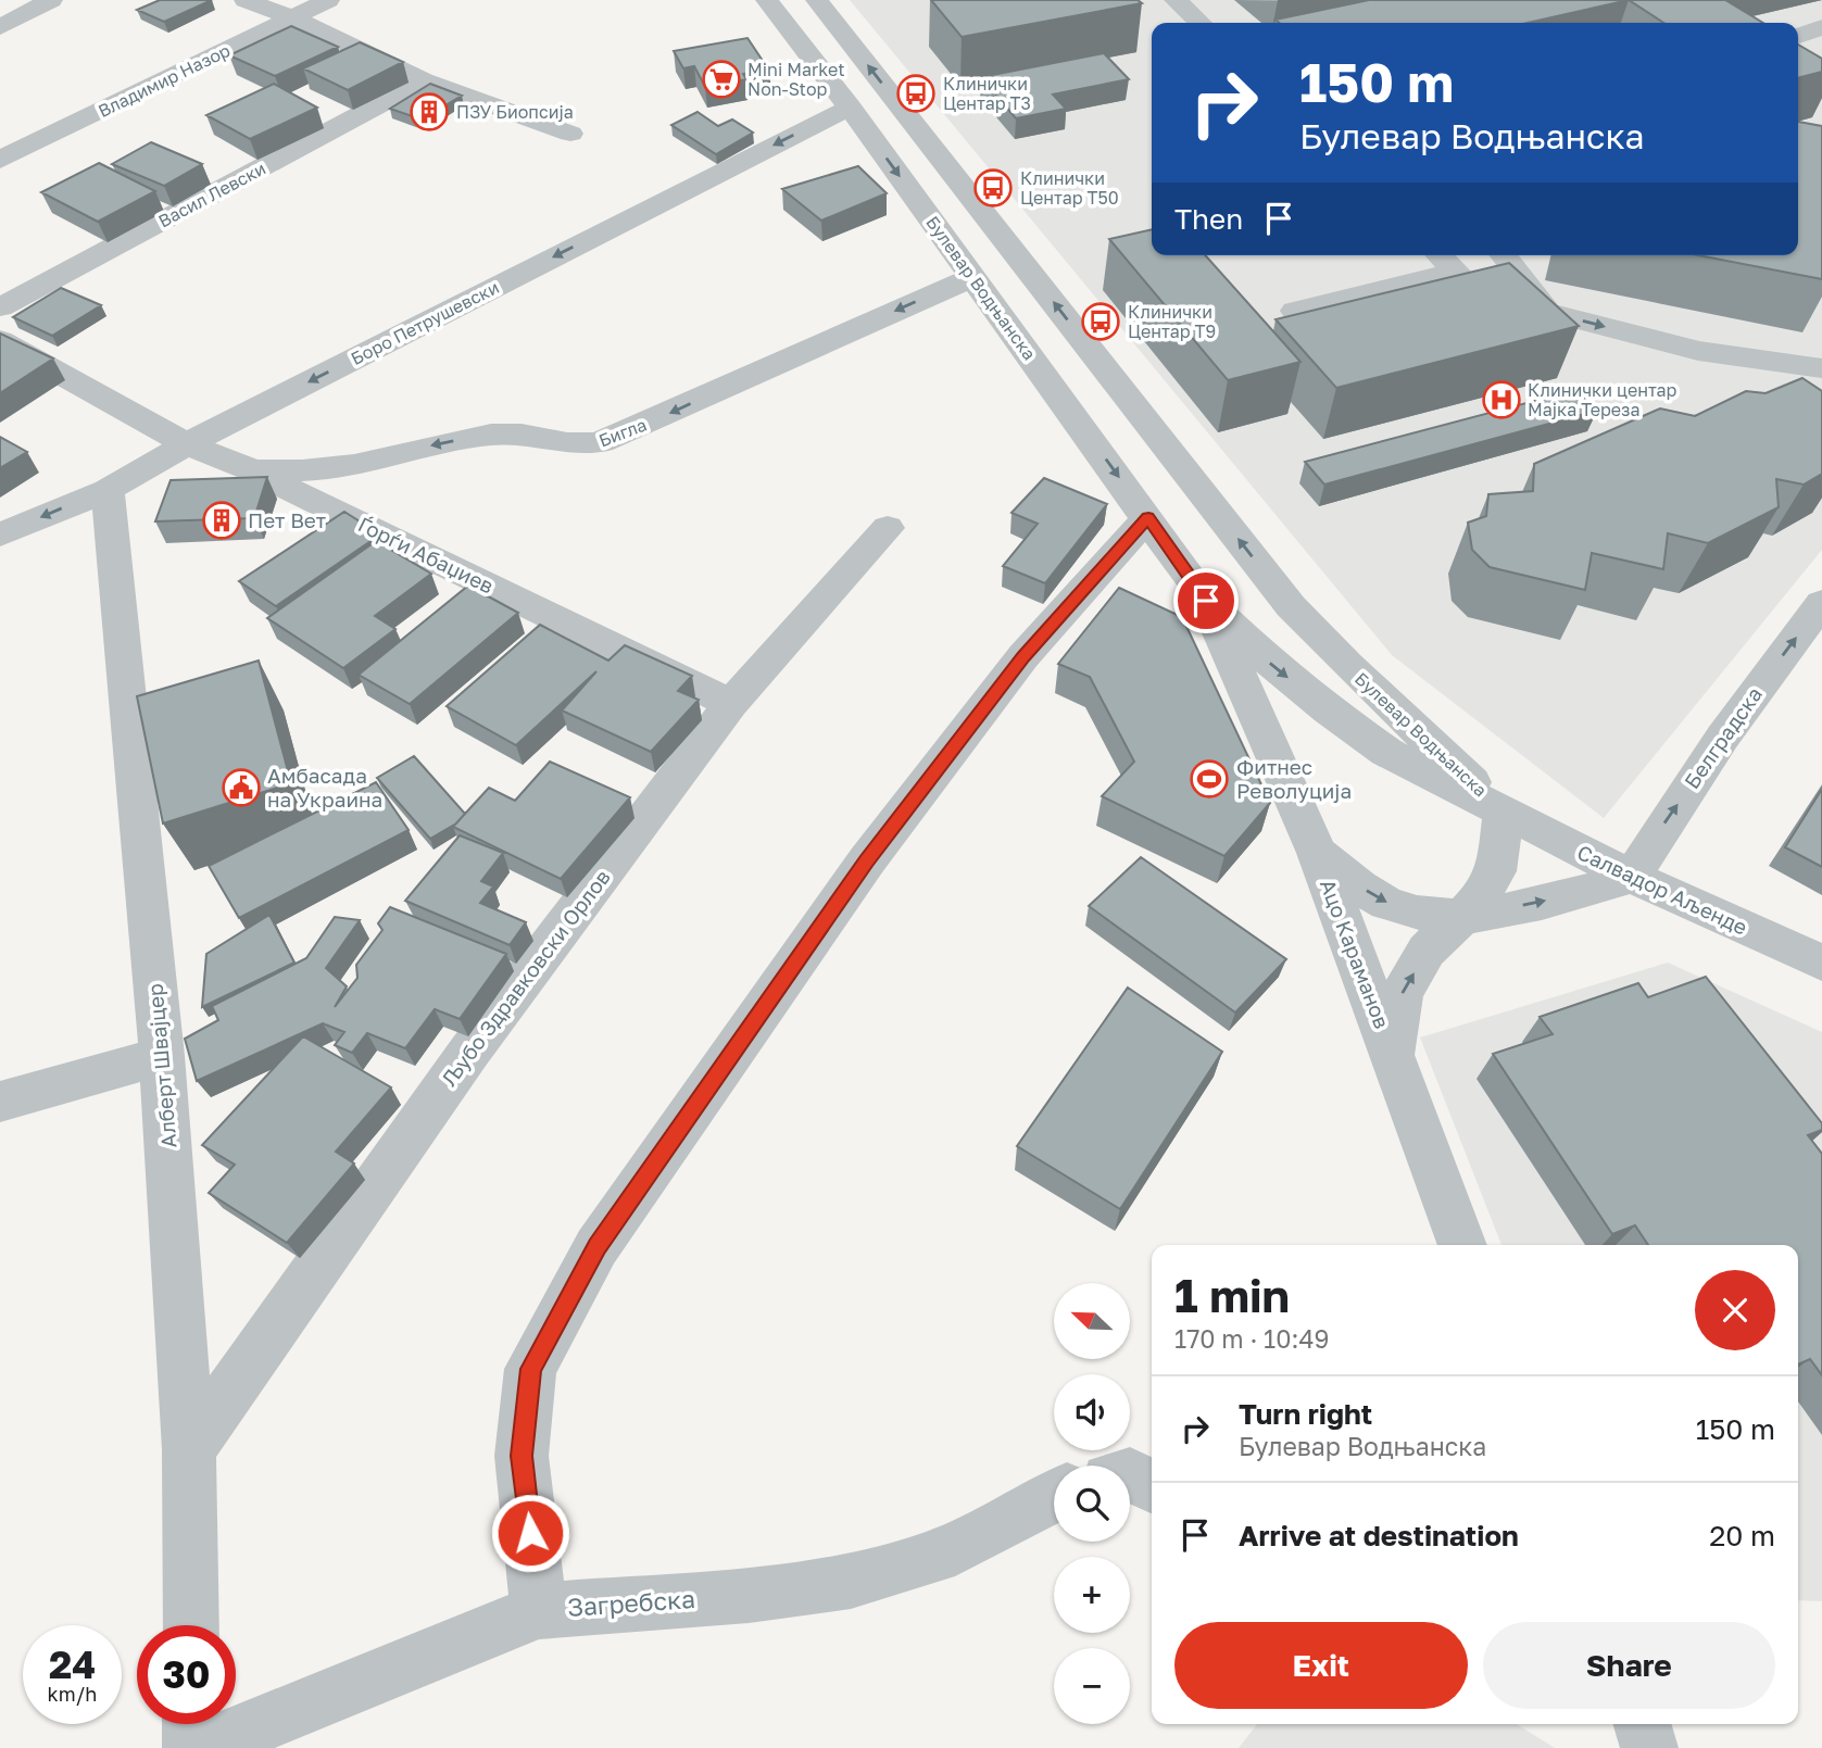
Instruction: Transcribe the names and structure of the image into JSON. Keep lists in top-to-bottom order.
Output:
{
  "streets": {
    "street": [
      "Владимир Назор",
      "Васил Левски",
      "Булевар Водњанска",
      "Боро Петрушевски",
      "Бигла",
      "Ѓорѓи Абаџиев",
      "Белградска",
      "Салвадор Аљенде",
      "Ацо Караманов",
      "Љубо Здравковски Орлов",
      "Алберт Швајцер",
      "Загребска"
    ]
  },
  "crossings": [
    ["Булевар Водњанска", "Боро Петрушевски"],
    ["Булевар Водњанска", "Бигла"],
    ["Булевар Водњанска", "Салвадор Аљенде"],
    ["Булевар Водњанска", "Ацо Караманов"],
    ["Боро Петрушевски", "Ѓорѓи Абаџиев"],
    ["Боро Петрушевски", "Алберт Швајцер"],
    ["Бигла", "Ѓорѓи Абаџиев"],
    ["Ѓорѓи Абаџиев", "Љубо Здравковски Орлов"],
    ["Белградска", "Салвадор Аљенде"],
    ["Белградска", "Ацо Караманов"],
    ["Салвадор Аљенде", "Ацо Караманов"],
    ["Љубо Здравковски Орлов", "Алберт Швајцер"]
  ],
  "one_way": ["Боро Петрушевски", "Бигла", "Белградска"],
  "places": {
    "supermarket": ["Mini Market Non-Stop"],
    "bus stop": ["Клинички Центар Т3", "Клинички Центар Т50", "Клинички Центар Т9"],
    "building": ["ПЗУ Биопсија", "Пет Вет"],
    "hospital": ["Клинички центар Мајка Тереза"],
    "sports": ["Фитнес Револуција"],
    "public building": ["Амбасада на Украина"]
  },
  "north": "top left",
  "page": {
    "turn": ["150 m", "Булевар Водњанска"],
    "then": "Then",
    "heading": ["1 min", "170 m · 10:49"],
    "map_buttons": ["+", "−"],
    "list": [
      {
        "name": "Turn right",
        "note": "Булевар Водњанска",
        "value": "150 m"
      },
      {
        "name": "Arrive at destination",
        "value": "20 m"
      }
    ],
    "buttons": ["Exit", "Share"],
    "speed": "24 km/h",
    "limit": "30"
  }
}
